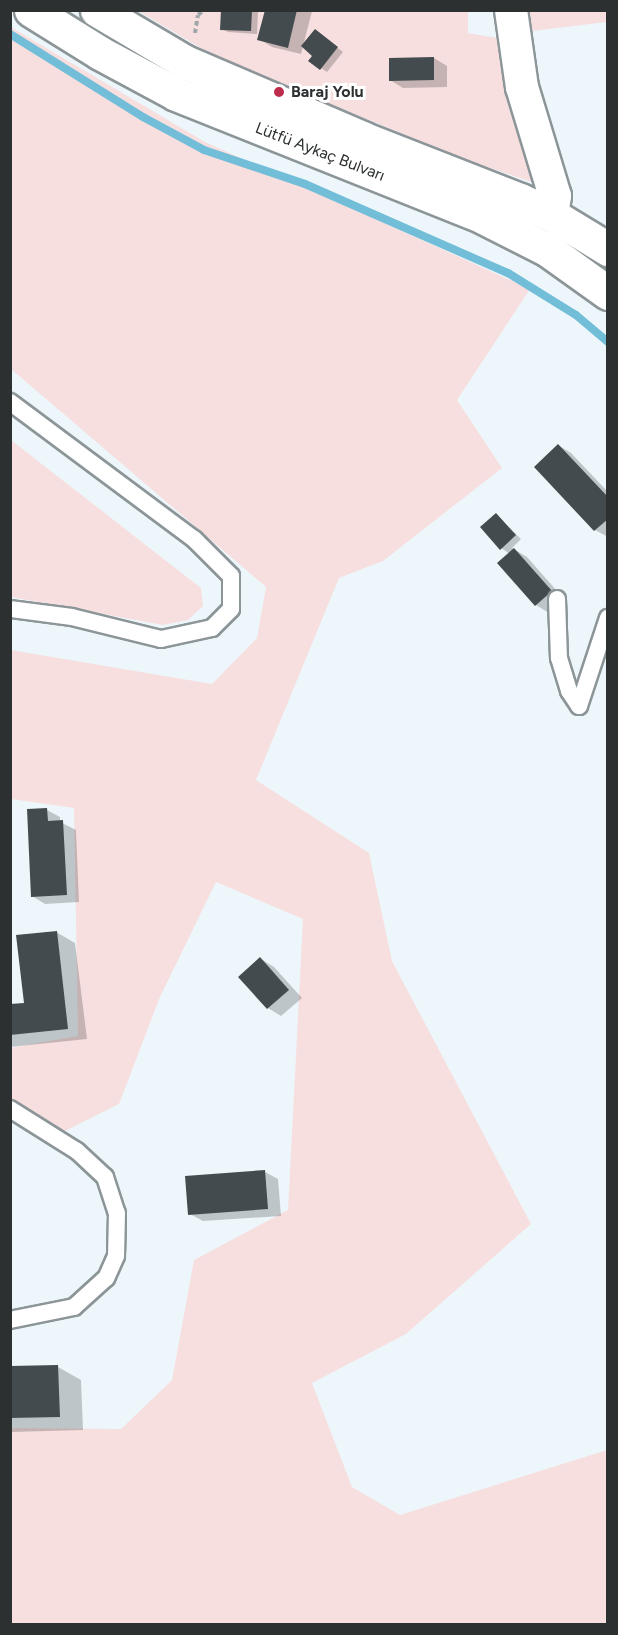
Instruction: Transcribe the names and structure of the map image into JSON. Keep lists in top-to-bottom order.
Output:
{
  "streets": {
    "main road": ["Lütfü Aykaç Bulvarı"]
  },
  "places": ["Baraj Yolu"]
}
